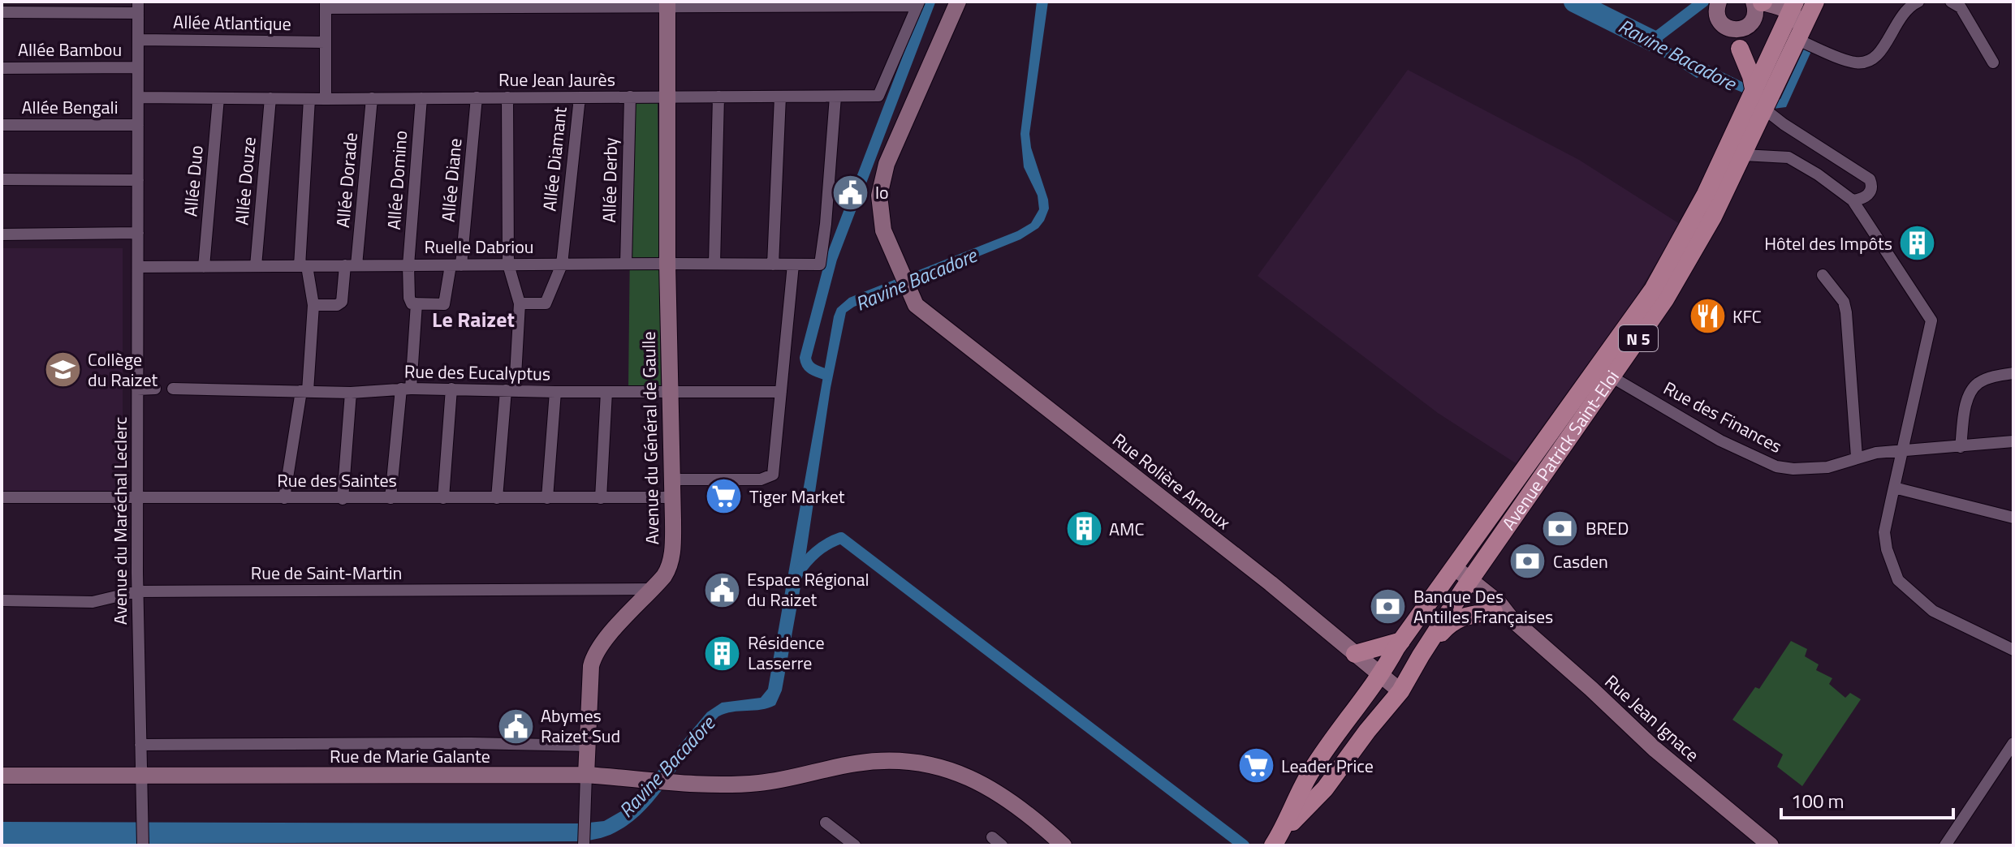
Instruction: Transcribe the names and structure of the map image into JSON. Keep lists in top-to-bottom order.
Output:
{
  "streets": {
    "main road": ["N 5", "Avenue Patrick Saint-Eloi"],
    "street": [
      "Allée Atlantique",
      "Allée Bambou",
      "Rue Jean Jaurès",
      "Allée Bengali",
      "Allée Diamant",
      "Allée Dorade",
      "Allée Domino",
      "Allée Diane",
      "Allée Derby",
      "Allée Duo",
      "Allée Douze",
      "Ruelle Dabriou",
      "Rue des Eucalyptus",
      "Rue des Finances",
      "Avenue du Général de Gaulle",
      "Rue des Saintes",
      "Rue Rolière Arnoux",
      "Avenue du Maréchal Leclerc",
      "Rue de Saint-Martin",
      "Rue Jean Ignace",
      "Rue de Marie Galante"
    ]
  },
  "crossings": [
    ["Allée Atlantique", "Avenue du Maréchal Leclerc"],
    ["Allée Bambou", "Avenue du Maréchal Leclerc"],
    ["Rue Jean Jaurès", "Allée Diamant"],
    ["Rue Jean Jaurès", "Allée Dorade"],
    ["Rue Jean Jaurès", "Allée Domino"],
    ["Rue Jean Jaurès", "Allée Diane"],
    ["Rue Jean Jaurès", "Allée Derby"],
    ["Rue Jean Jaurès", "Allée Duo"],
    ["Rue Jean Jaurès", "Allée Douze"],
    ["Rue Jean Jaurès", "Ruelle Dabriou"],
    ["Rue Jean Jaurès", "Avenue du Général de Gaulle"],
    ["Rue Jean Jaurès", "Avenue du Maréchal Leclerc"],
    ["Allée Bengali", "Avenue du Maréchal Leclerc"],
    ["Allée Diamant", "Ruelle Dabriou"],
    ["Allée Dorade", "Ruelle Dabriou"],
    ["Allée Domino", "Allée Diane"],
    ["Allée Domino", "Ruelle Dabriou"],
    ["Allée Diane", "Ruelle Dabriou"],
    ["Allée Derby", "Ruelle Dabriou"],
    ["Allée Duo", "Ruelle Dabriou"],
    ["Allée Douze", "Ruelle Dabriou"],
    ["Ruelle Dabriou", "Avenue du Général de Gaulle"],
    ["Ruelle Dabriou", "Avenue du Maréchal Leclerc"],
    ["Rue des Eucalyptus", "Avenue du Général de Gaulle"],
    ["Rue des Finances", "Avenue Patrick Saint-Eloi"],
    ["Avenue du Général de Gaulle", "Rue des Saintes"],
    ["Avenue du Général de Gaulle", "Rue de Saint-Martin"],
    ["Avenue du Général de Gaulle", "Rue de Marie Galante"],
    ["Avenue Patrick Saint-Eloi", "Rue Rolière Arnoux"],
    ["Avenue Patrick Saint-Eloi", "Rue Jean Ignace"],
    ["Rue des Saintes", "Avenue du Maréchal Leclerc"],
    ["Avenue du Maréchal Leclerc", "Rue de Saint-Martin"],
    ["Avenue du Maréchal Leclerc", "Rue de Marie Galante"]
  ],
  "districts": ["Le Raizet"],
  "water": ["Ravine Bacadore"],
  "places": {
    "public building": ["lo", "Espace Régional du Raizet", "Abymes Raizet Sud"],
    "building": ["Hôtel des Impôts", "AMC", "Résidence Lasserre"],
    "restaurant": ["KFC"],
    "school or university": ["Collège du Raizet"],
    "supermarket": ["Tiger Market", "Leader Price"],
    "bank": ["BRED", "Casden", "Banque Des Antilles Françaises"]
  },
  "scale_bar": "100 m"
}
